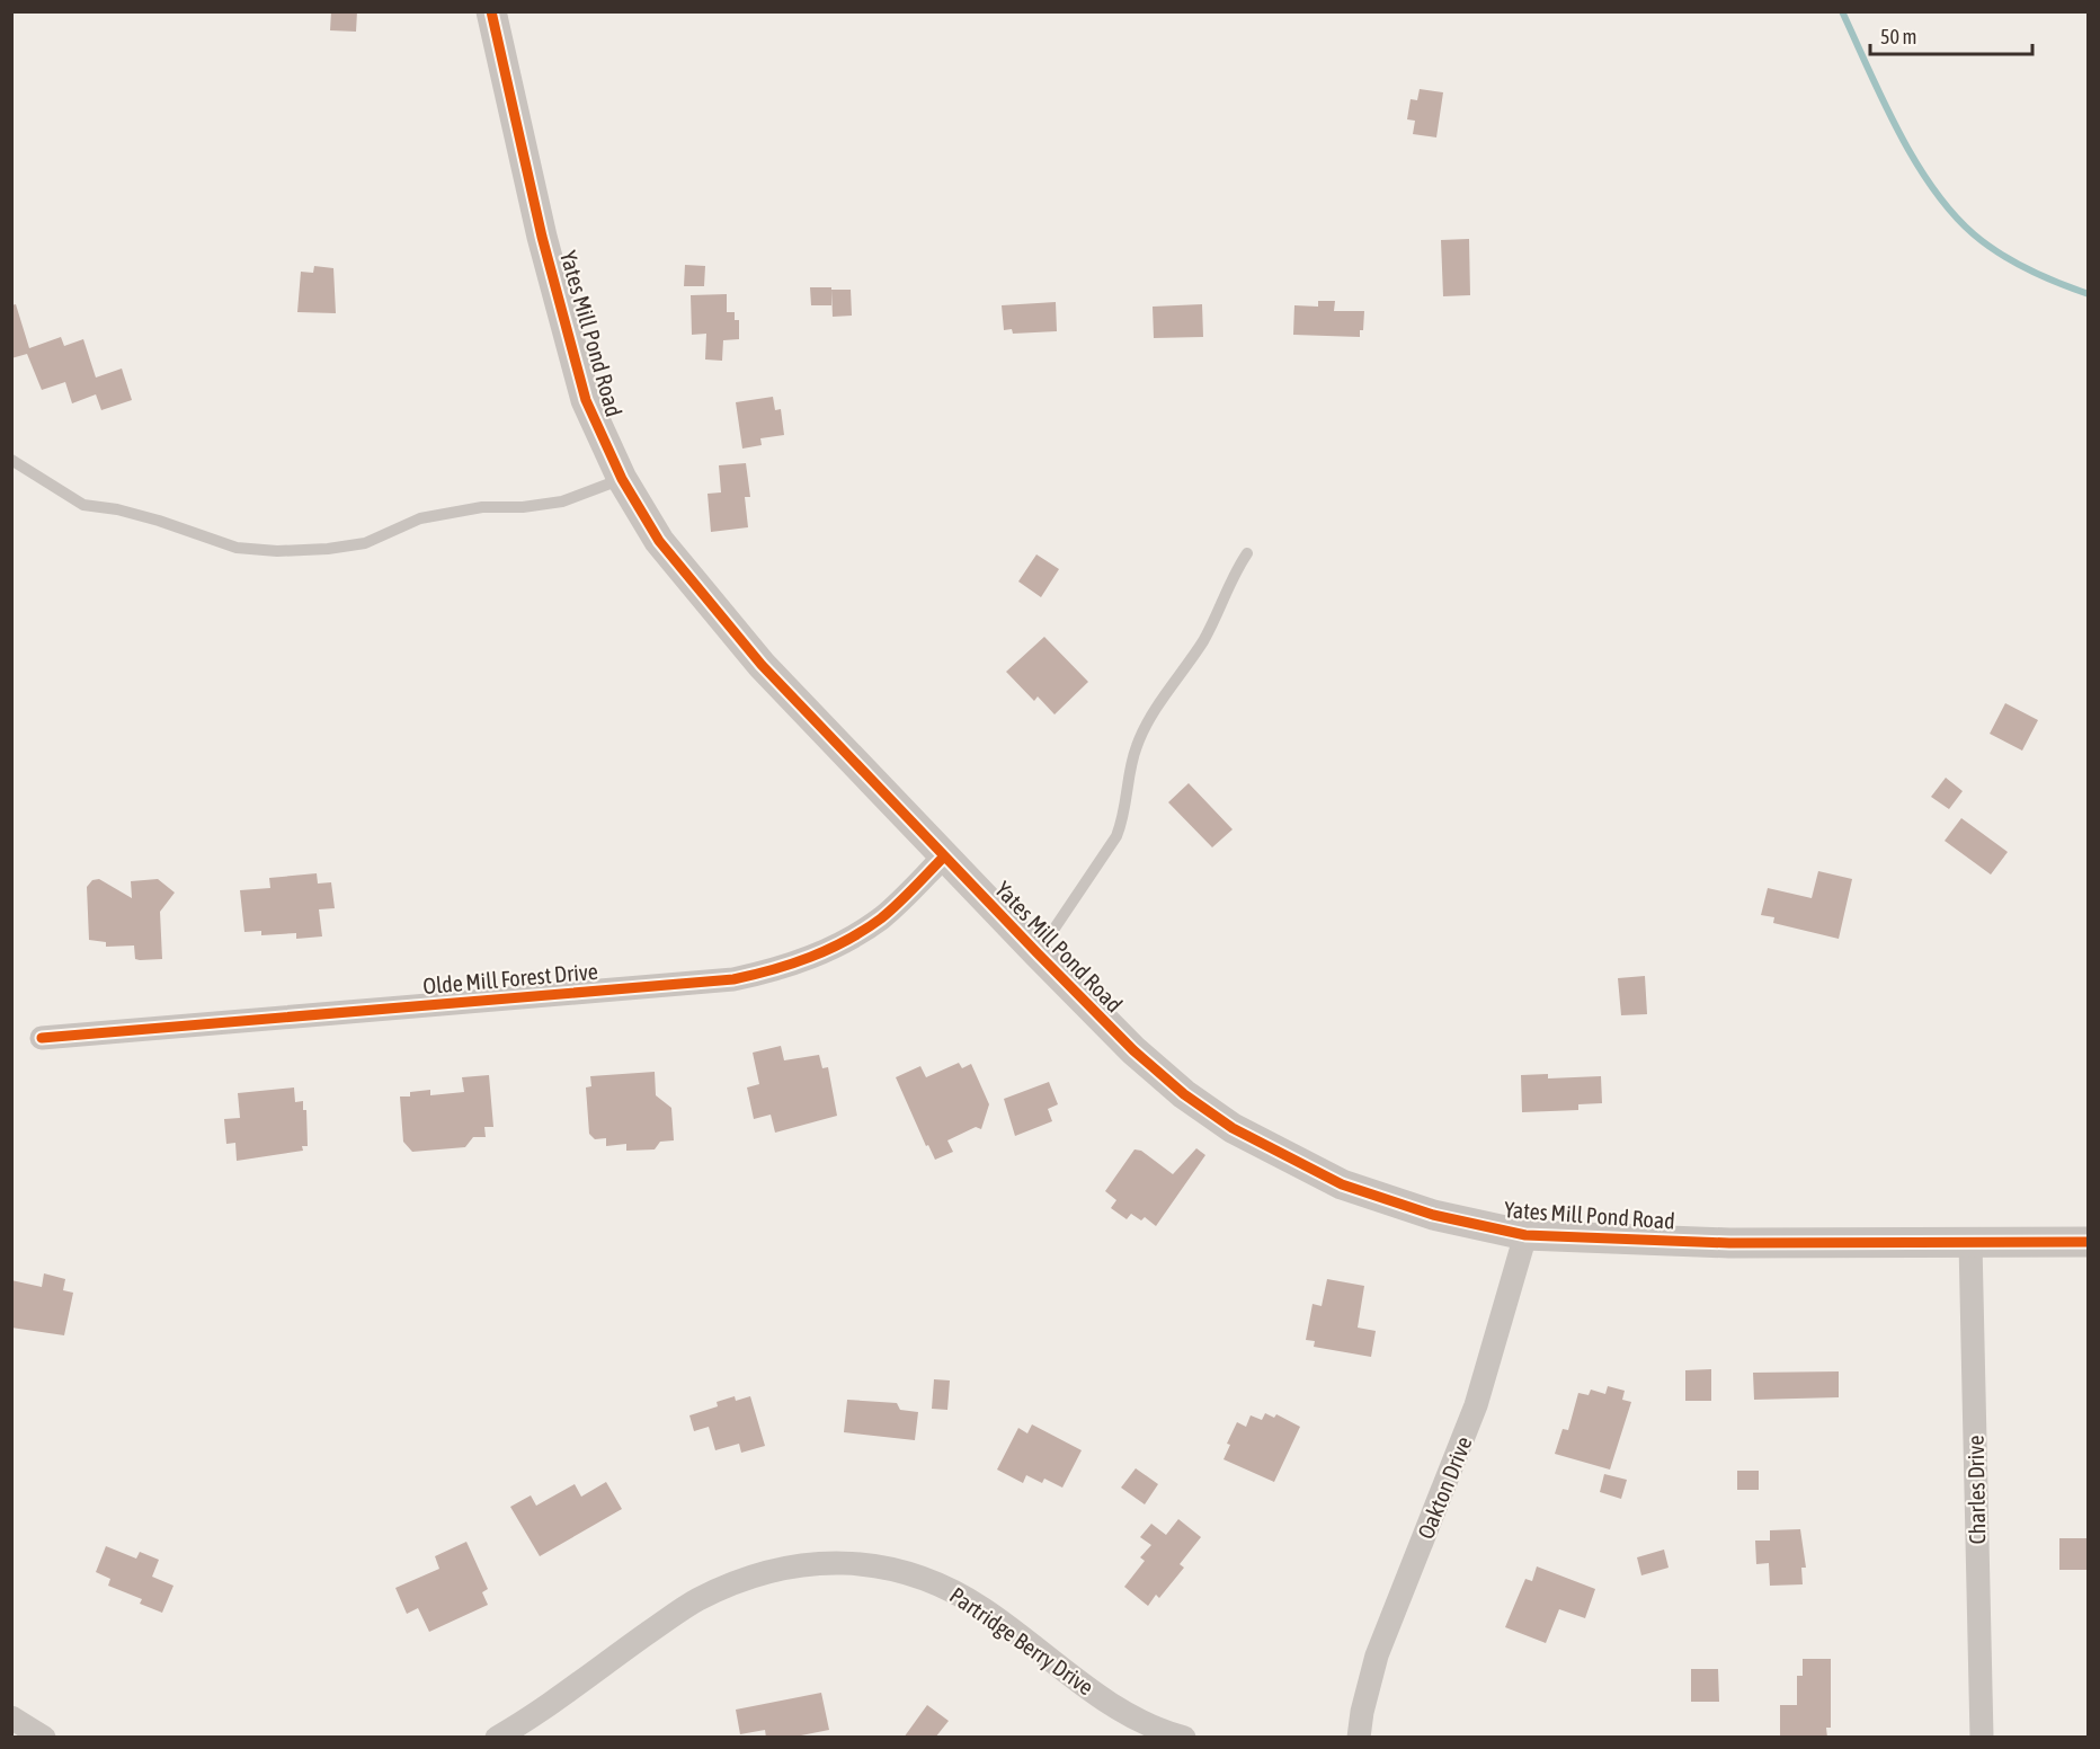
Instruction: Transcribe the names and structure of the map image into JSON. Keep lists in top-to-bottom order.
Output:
{
  "streets": {
    "street": [
      "Yates Mill Pond Road",
      "Olde Mill Forest Drive",
      "Oakton Drive",
      "Charles Drive",
      "Partridge Berry Drive"
    ]
  },
  "crossings": [
    ["Yates Mill Pond Road", "Olde Mill Forest Drive"],
    ["Yates Mill Pond Road", "Oakton Drive"],
    ["Yates Mill Pond Road", "Charles Drive"]
  ],
  "scale_bar": "50 m"
}
